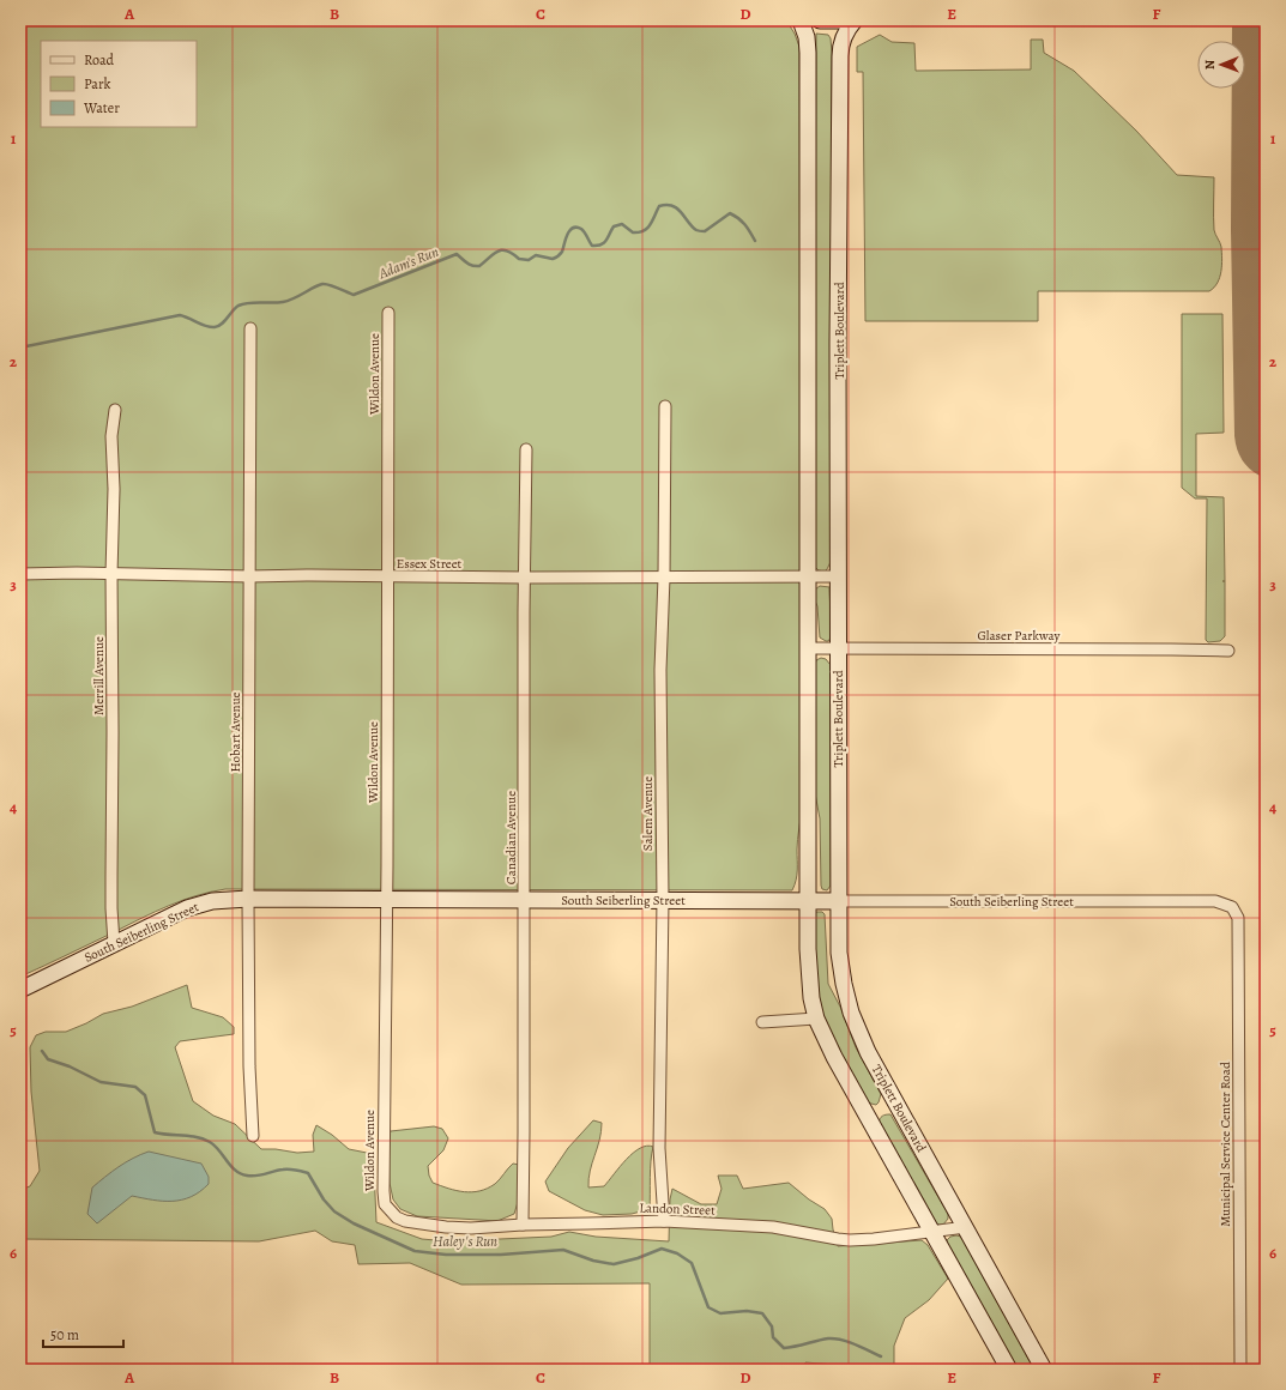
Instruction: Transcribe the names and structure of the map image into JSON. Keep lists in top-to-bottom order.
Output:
{
  "streets": {
    "main road": ["Triplett Boulevard", "South Seiberling Street"],
    "street": [
      "Wildon Avenue",
      "Essex Street",
      "Glaser Parkway",
      "Merrill Avenue",
      "Hobart Avenue",
      "Salem Avenue",
      "Canadian Avenue",
      "Municipal Service Center Road",
      "Landon Street"
    ]
  },
  "crossings": [
    ["Triplett Boulevard", "Essex Street"],
    ["Triplett Boulevard", "Glaser Parkway"],
    ["Triplett Boulevard", "South Seiberling Street"],
    ["Triplett Boulevard", "Landon Street"],
    ["Wildon Avenue", "Essex Street"],
    ["Wildon Avenue", "South Seiberling Street"],
    ["Wildon Avenue", "Landon Street"],
    ["Essex Street", "Merrill Avenue"],
    ["Essex Street", "Hobart Avenue"],
    ["Essex Street", "Salem Avenue"],
    ["Essex Street", "Canadian Avenue"],
    ["Merrill Avenue", "South Seiberling Street"],
    ["Hobart Avenue", "South Seiberling Street"],
    ["Salem Avenue", "South Seiberling Street"],
    ["Salem Avenue", "Landon Street"],
    ["Canadian Avenue", "South Seiberling Street"],
    ["Canadian Avenue", "Landon Street"],
    ["South Seiberling Street", "Municipal Service Center Road"]
  ],
  "water": ["Adam's Run", "Haley's Run"],
  "legend": ["Road", "Park", "Water"],
  "scale_bar": "50 m",
  "north": "left",
  "grid": {
    "columns": [
      "A",
      "B",
      "C",
      "D",
      "E",
      "F"
    ],
    "rows": [
      "1",
      "2",
      "3",
      "4",
      "5",
      "6"
    ]
  }
}
